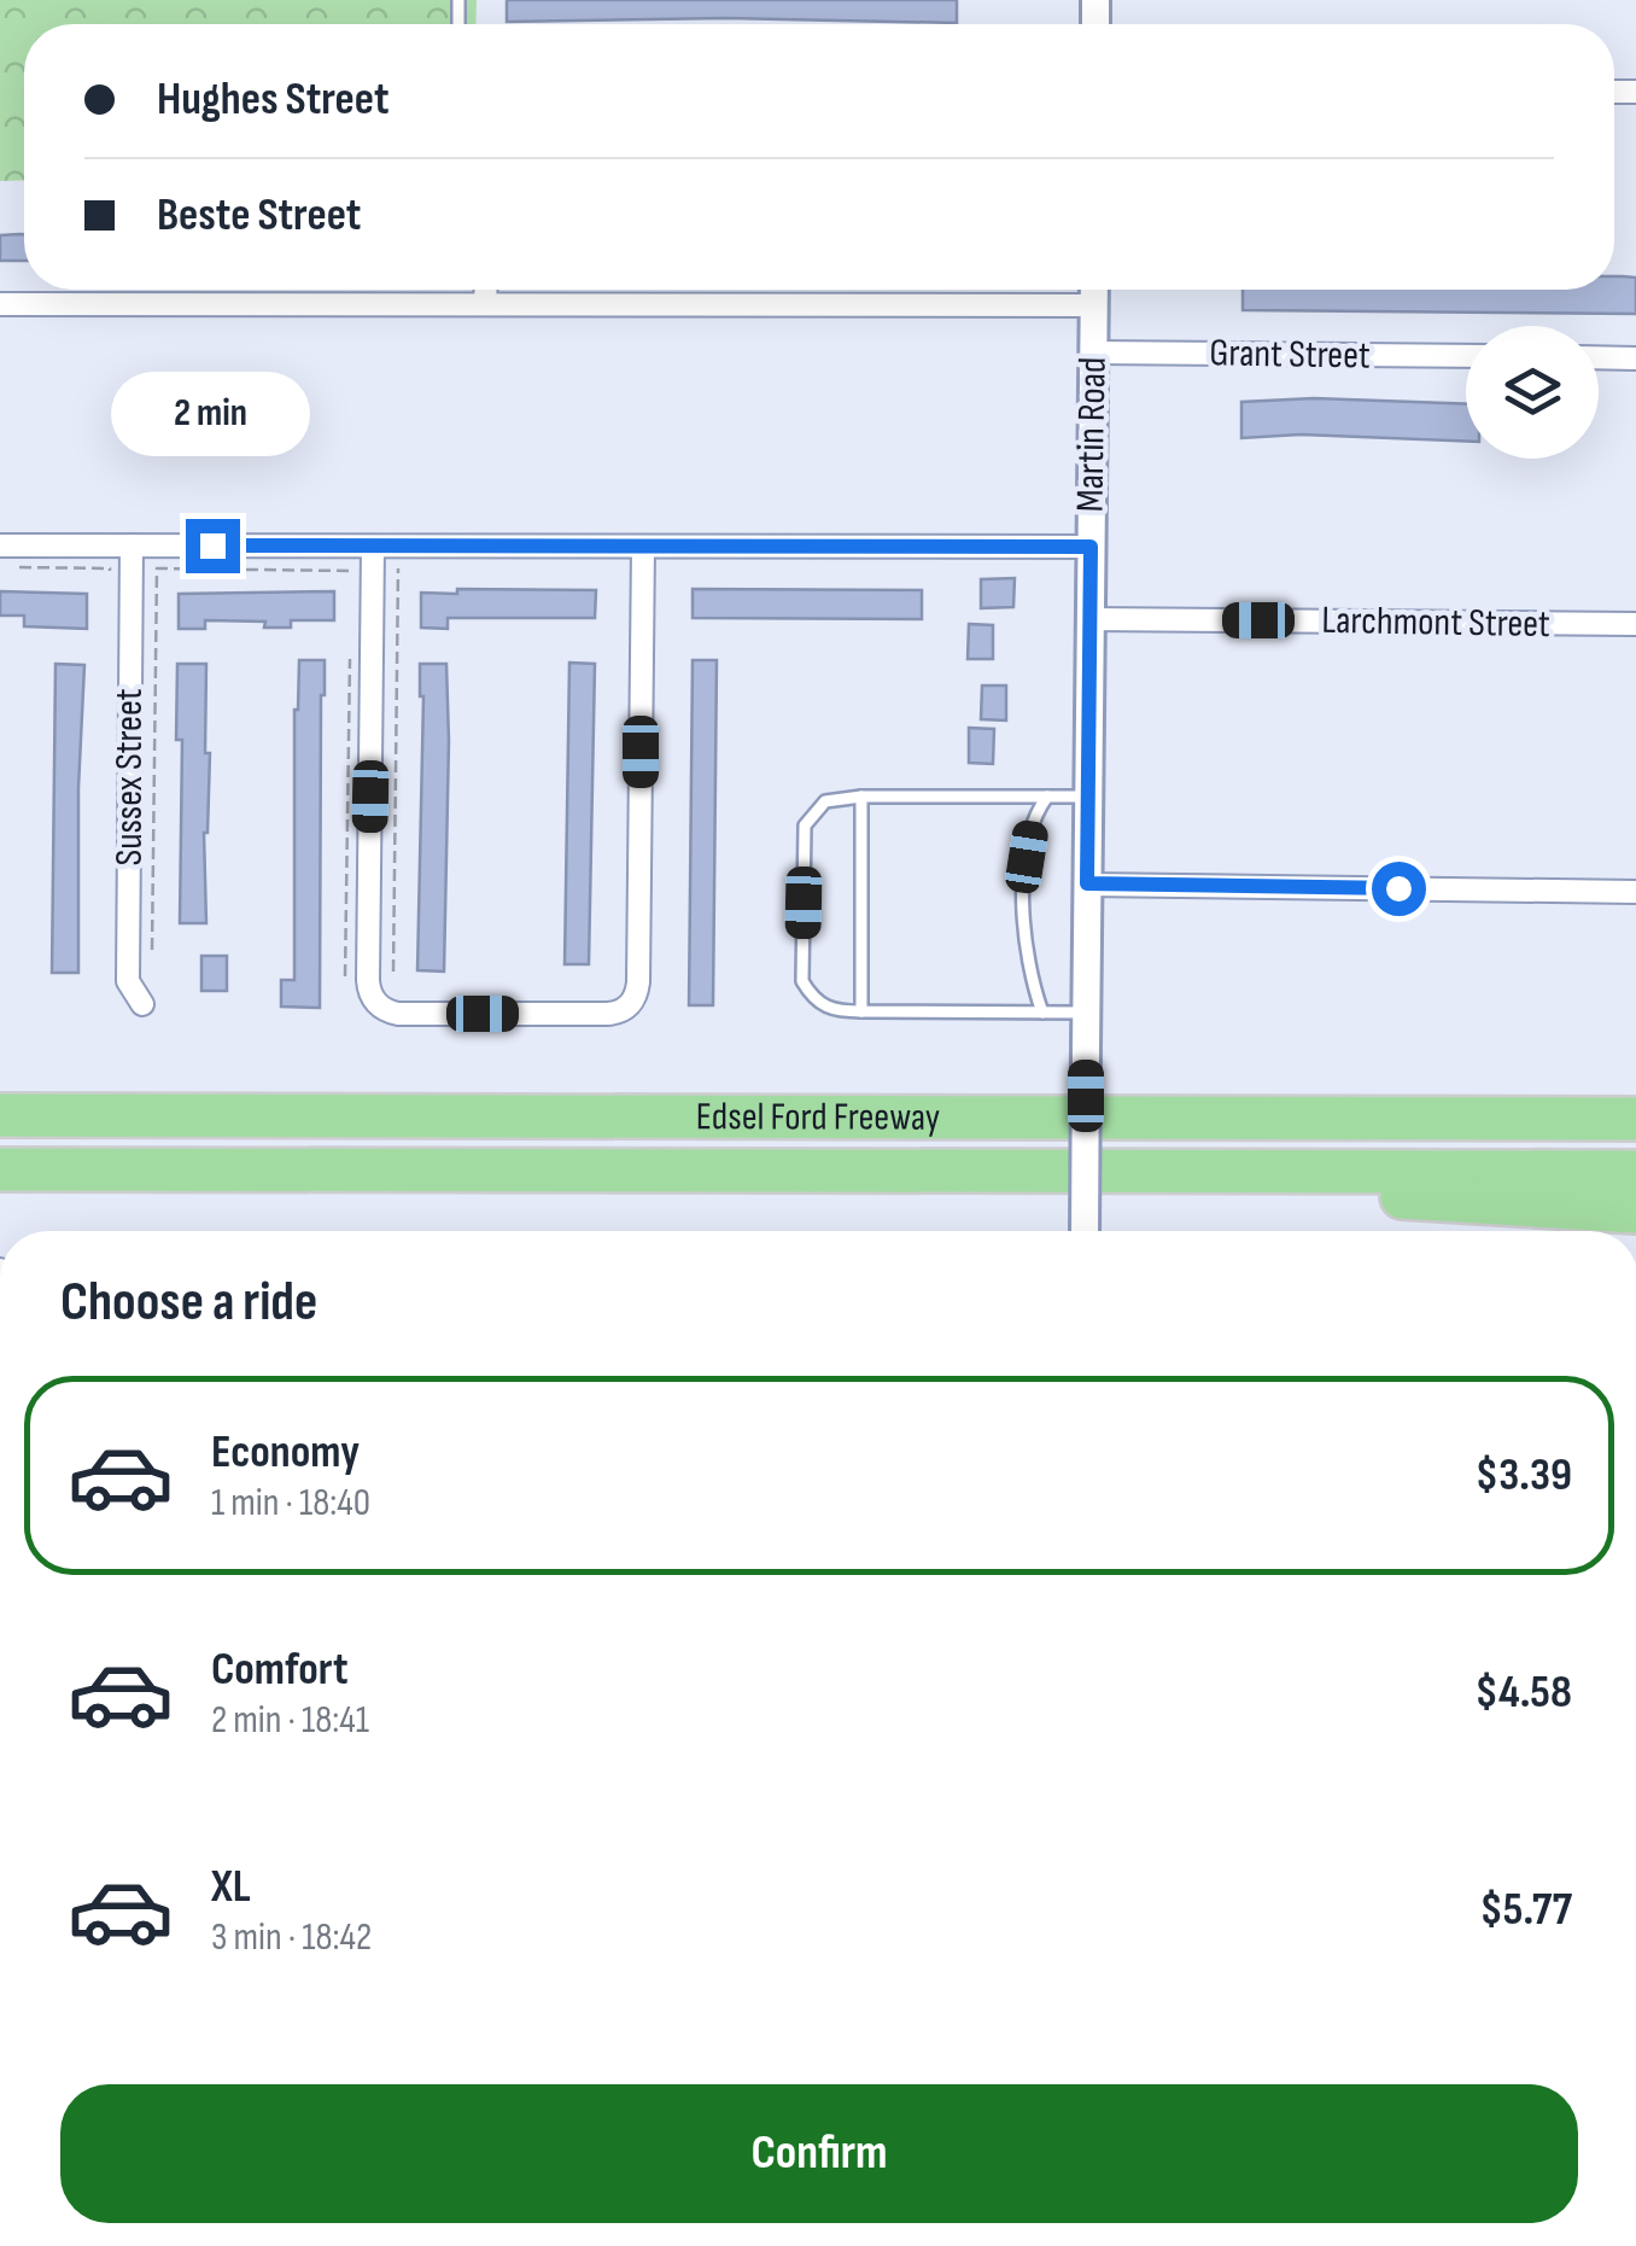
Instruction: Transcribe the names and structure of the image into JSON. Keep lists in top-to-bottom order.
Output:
{
  "streets": {
    "highway": ["Edsel Ford Freeway"],
    "street": [
      "Grant Street",
      "Martin Road",
      "Larchmont Street",
      "Sussex Street"
    ]
  },
  "crossings": [
    ["Grant Street", "Martin Road"],
    ["Martin Road", "Larchmont Street"]
  ],
  "page": {
    "banner": ["Hughes Street", "Beste Street"],
    "bubble": "2 min",
    "heading": "Choose a ride",
    "list": [
      {
        "name": "Economy",
        "note": "1 min · 18:40",
        "value": "$3.39"
      },
      {
        "name": "Comfort",
        "note": "2 min · 18:41",
        "value": "$4.58"
      },
      {
        "name": "XL",
        "note": "3 min · 18:42",
        "value": "$5.77"
      }
    ],
    "buttons": "Confirm"
  }
}
